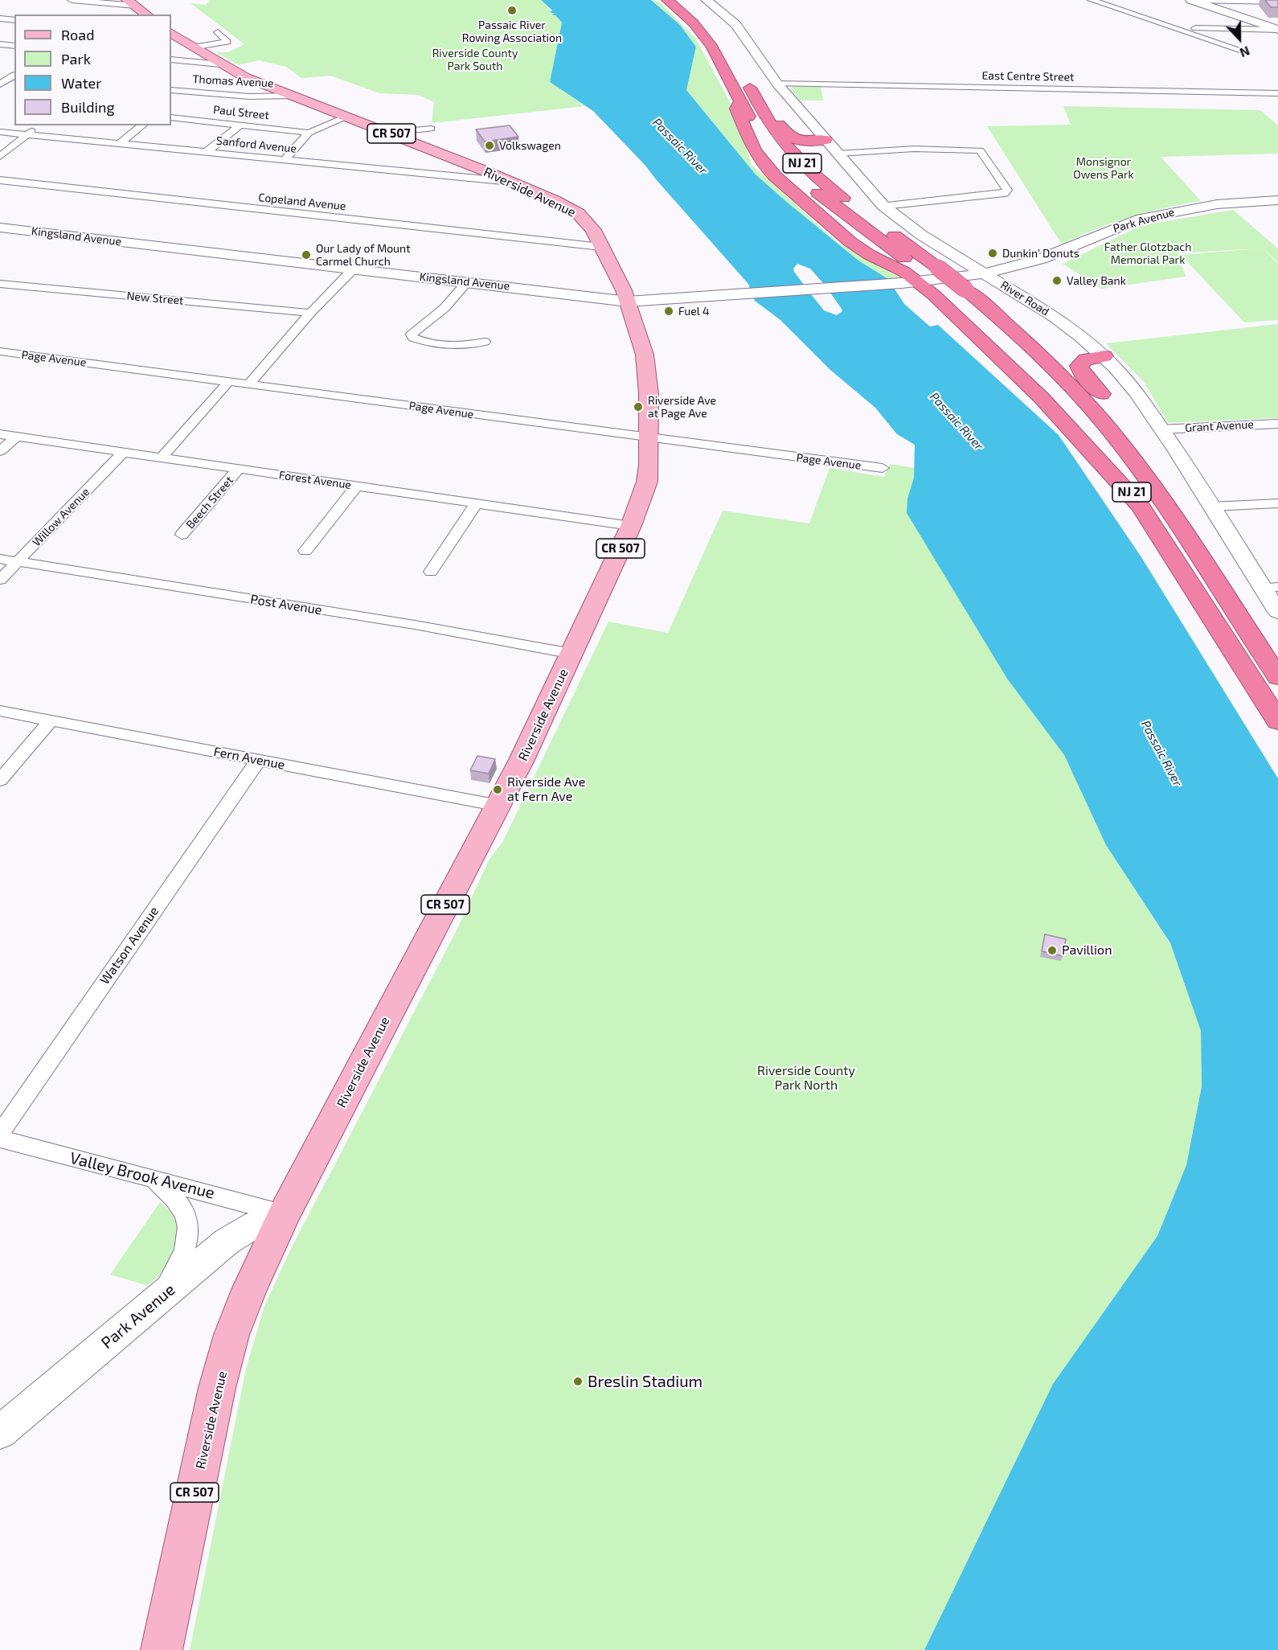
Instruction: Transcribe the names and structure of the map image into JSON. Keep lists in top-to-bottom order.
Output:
{
  "streets": {
    "highway": ["NJ 21"],
    "main road": [
      "CR 507",
      "Riverside Avenue",
      "Park Avenue",
      "Kingsland Avenue",
      "River Road"
    ],
    "street": [
      "East Centre Street",
      "Thomas Avenue",
      "Paul Street",
      "Sanford Avenue",
      "Copeland Avenue",
      "New Street",
      "Page Avenue",
      "Grant Avenue",
      "Forest Avenue",
      "Beech Street",
      "Willow Avenue",
      "Post Avenue",
      "Fern Avenue",
      "Watson Avenue",
      "Valley Brook Avenue"
    ]
  },
  "crossings": [
    ["East Centre Street", "River Road"],
    ["Thomas Avenue", "Riverside Avenue"],
    ["Sanford Avenue", "Riverside Avenue"],
    ["NJ 21", "Park Avenue"],
    ["NJ 21", "Kingsland Avenue"],
    ["NJ 21", "River Road"],
    ["Riverside Avenue", "Copeland Avenue"],
    ["Riverside Avenue", "Park Avenue"],
    ["Riverside Avenue", "Kingsland Avenue"],
    ["Riverside Avenue", "Page Avenue"],
    ["Riverside Avenue", "Forest Avenue"],
    ["Riverside Avenue", "Post Avenue"],
    ["Riverside Avenue", "Fern Avenue"],
    ["Riverside Avenue", "Valley Brook Avenue"],
    ["Park Avenue", "Kingsland Avenue"],
    ["Park Avenue", "River Road"],
    ["Park Avenue", "Valley Brook Avenue"],
    ["River Road", "Grant Avenue"],
    ["Forest Avenue", "Beech Street"],
    ["Forest Avenue", "Willow Avenue"],
    ["Willow Avenue", "Post Avenue"],
    ["Fern Avenue", "Watson Avenue"]
  ],
  "water": ["Passaic River"],
  "parks": [
    "Riverside County Park South",
    "Monsignor Owens Park",
    "Father Glotzbach Memorial Park",
    "Riverside County Park North"
  ],
  "places": [
    "Passaic River Rowing Association",
    "Volkswagen",
    "Dunkin' Donuts",
    "Our Lady of Mount Carmel Church",
    "Valley Bank",
    "Fuel 4",
    "Riverside Ave at Page Ave",
    "Riverside Ave at Fern Ave",
    "Pavillion",
    "Breslin Stadium"
  ],
  "legend": [
    "Road",
    "Park",
    "Water",
    "Building"
  ],
  "north": "bottom"
}
